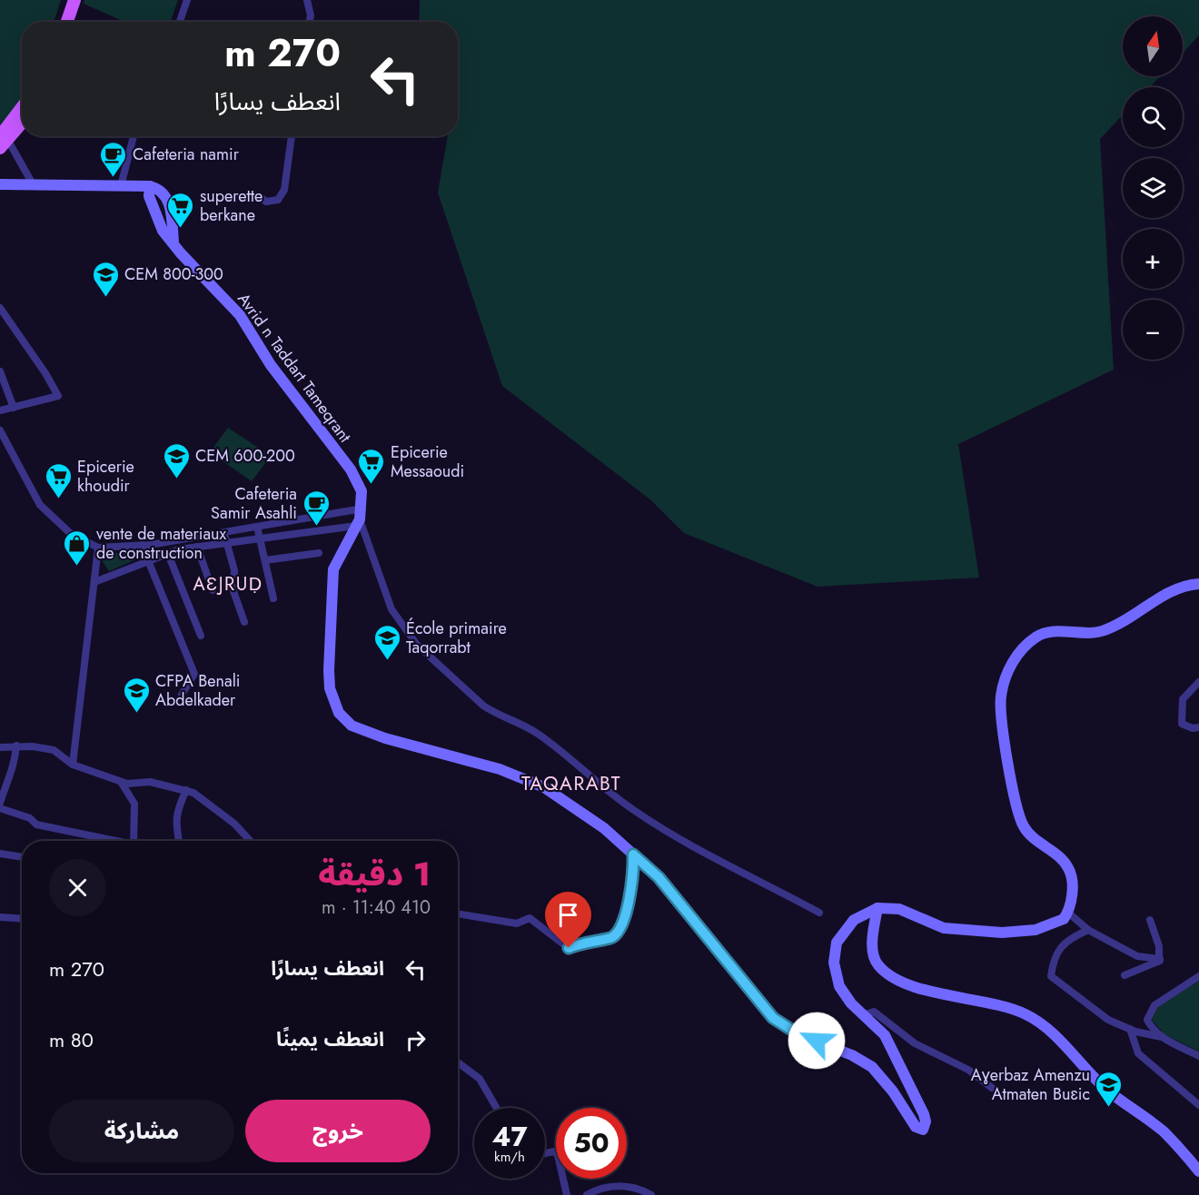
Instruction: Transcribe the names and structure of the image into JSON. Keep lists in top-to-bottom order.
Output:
{
  "streets": {
    "main road": ["Avrid n Taddart Tameqrant"]
  },
  "districts": ["AƐJRUḌ", "TAQARABT"],
  "places": {
    "cafe": ["Cafeteria namir", "Cafeteria Samir Asahli"],
    "supermarket": ["superette berkane", "Epicerie Messaoudi", "Epicerie khoudir"],
    "school or university": [
      "CEM 800-300",
      "CEM 600-200",
      "École primaire Taqorrabt",
      "CFPA Benali Abdelkader",
      "Aɣerbaz Amenzu Atmaten Buɛic"
    ],
    "shop": ["vente de materiaux de construction"]
  },
  "north": "top",
  "page": {
    "map_buttons": ["+", "−"],
    "turn": ["270 m", "انعطف يسارًا"],
    "heading": ["1 دقيقة", "410 m · 11:40"],
    "list": [
      {
        "name": "انعطف يسارًا",
        "value": "270 m"
      },
      {
        "name": "انعطف يمينًا",
        "value": "80 m"
      }
    ],
    "buttons": ["خروج", "مشاركة"],
    "speed": "47 km/h",
    "limit": "50"
  }
}
